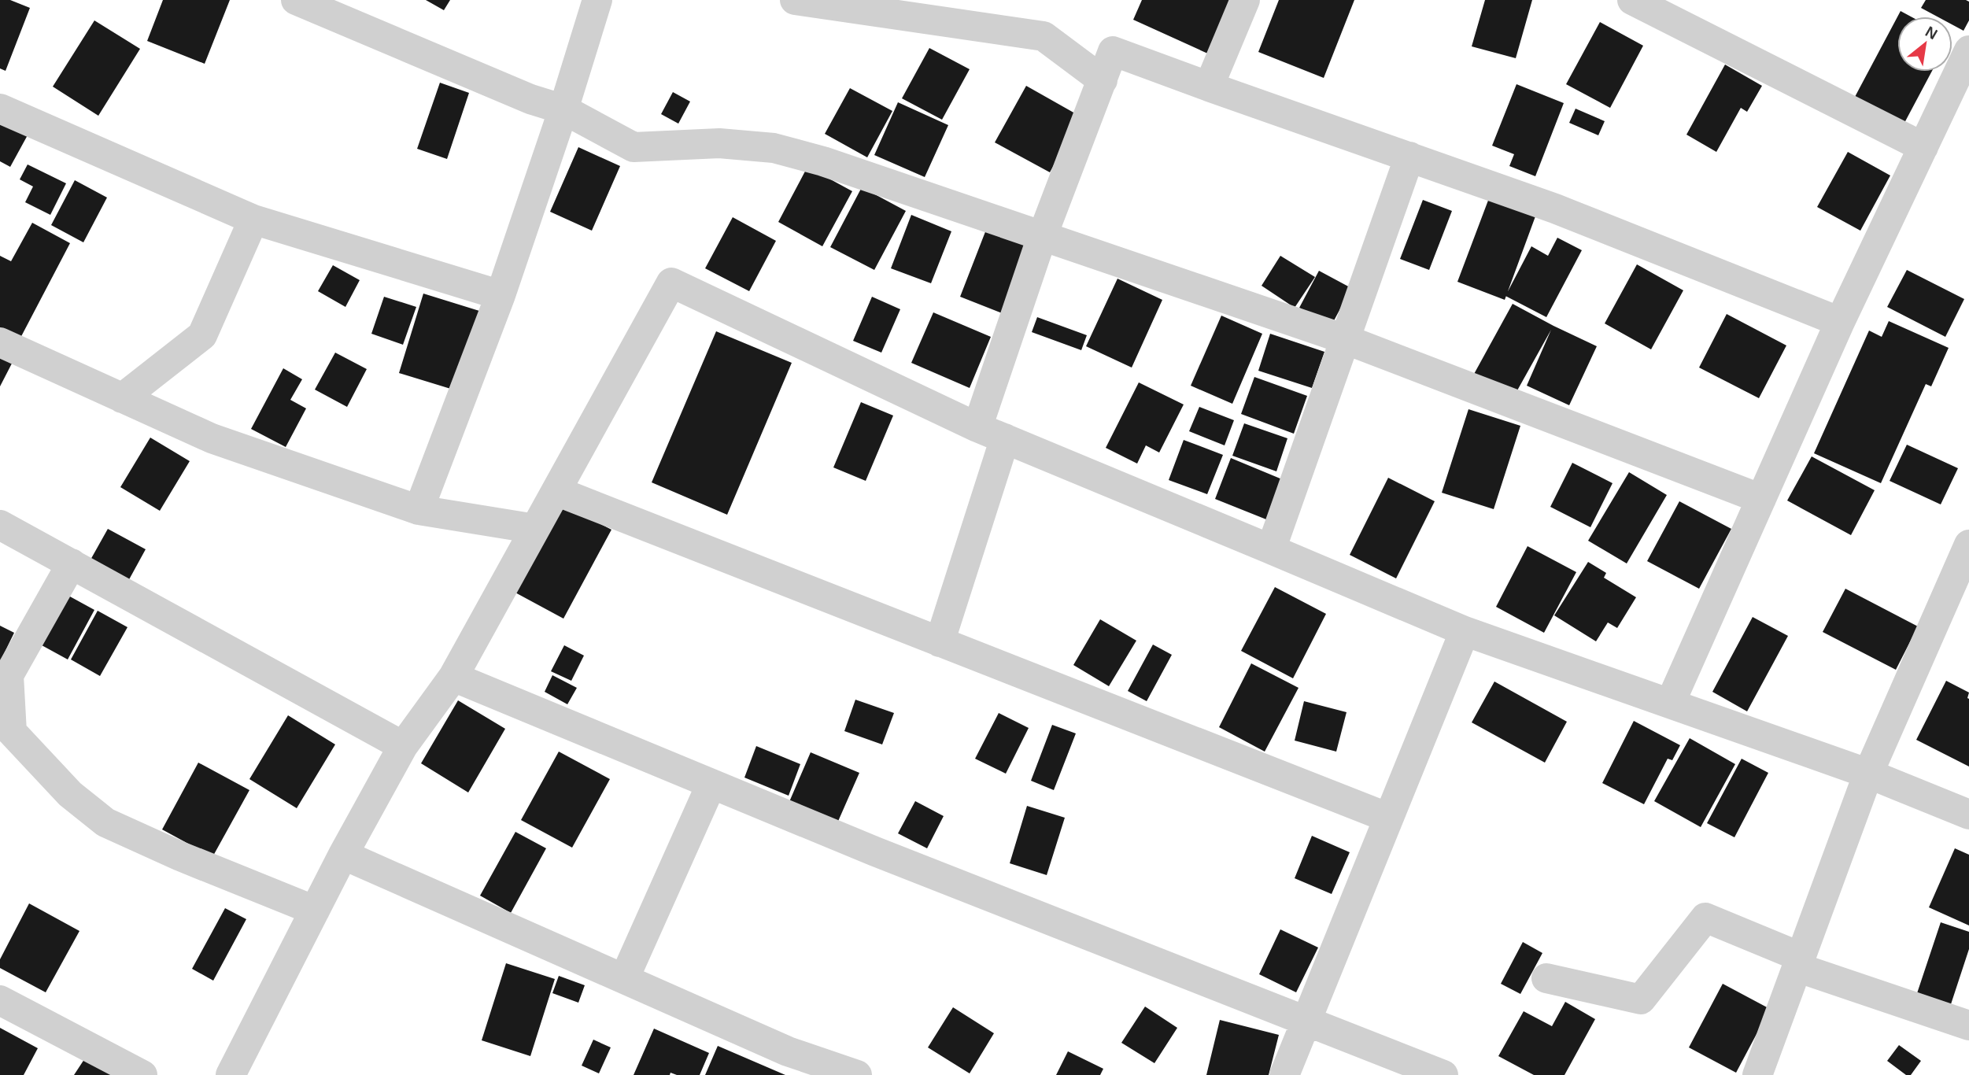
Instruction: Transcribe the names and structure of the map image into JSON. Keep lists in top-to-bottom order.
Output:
{
  "north": "top right"
}
